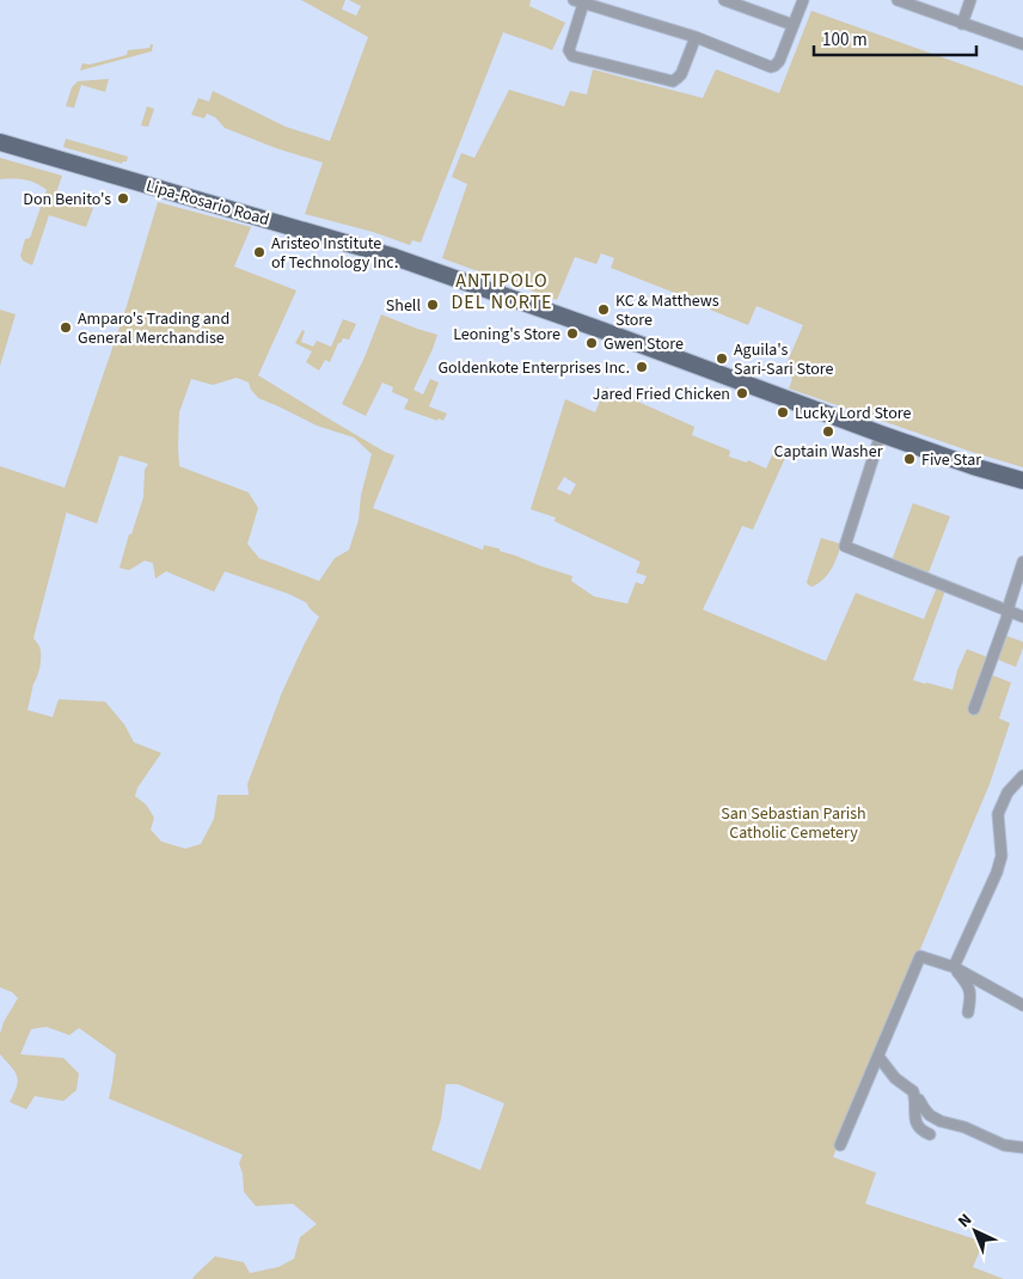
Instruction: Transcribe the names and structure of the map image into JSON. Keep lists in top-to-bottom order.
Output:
{
  "streets": {
    "main road": ["Lipa-Rosario Road"]
  },
  "districts": ["ANTIPOLO DEL NORTE"],
  "parks": ["San Sebastian Parish Catholic Cemetery"],
  "places": [
    "Don Benito's",
    "Aristeo Institute of Technology Inc.",
    "Shell",
    "KC & Matthews Store",
    "Amparo's Trading and General Merchandise",
    "Leoning's Store",
    "Gwen Store",
    "Aguila's Sari-Sari Store",
    "Goldenkote Enterprises Inc.",
    "Jared Fried Chicken",
    "Lucky Lord Store",
    "Captain Washer",
    "Five Star"
  ],
  "scale_bar": "100 m",
  "north": "top left"
}
